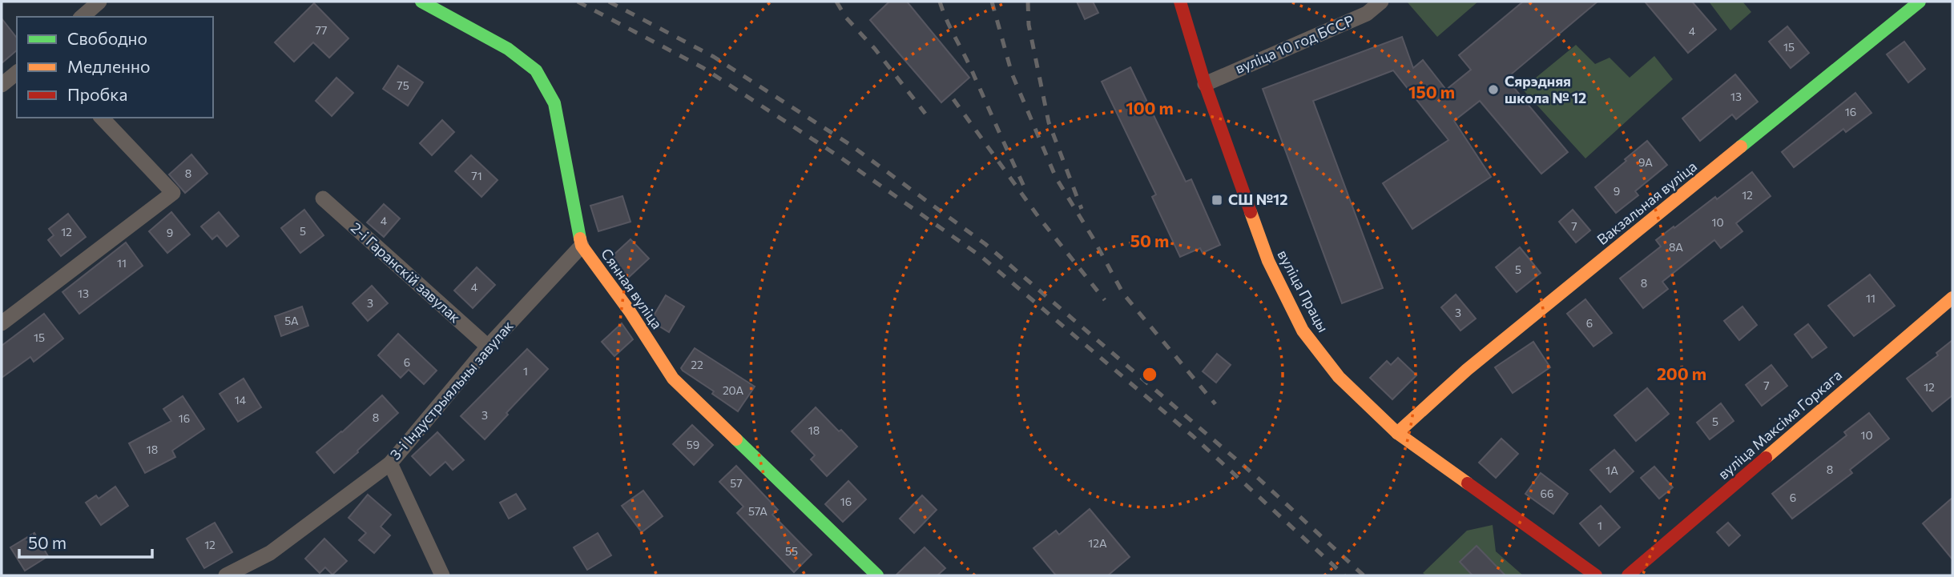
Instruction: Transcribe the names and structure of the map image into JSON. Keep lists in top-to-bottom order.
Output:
{
  "streets": {
    "street": [
      "вуліца 10 год БССР",
      "Вакзальная вуліца",
      "2-і Гаранскій завулак",
      "Сянная вуліца",
      "вуліца Працы",
      "3-і Індустрыяльны завулак",
      "вуліца Максіма Горкага"
    ]
  },
  "crossings": [
    ["вуліца 10 год БССР", "вуліца Працы"],
    ["Вакзальная вуліца", "вуліца Працы"],
    ["2-і Гаранскій завулак", "3-і Індустрыяльны завулак"],
    ["Сянная вуліца", "3-і Індустрыяльны завулак"]
  ],
  "places": {
    "other": ["Сярэдняя школа № 12"],
    "transit": ["СШ №12"]
  },
  "house_numbers": [
    "77",
    "4",
    "15",
    "75",
    "13",
    "16",
    "9А",
    "8",
    "71",
    "9",
    "12",
    "4",
    "10",
    "7",
    "5",
    "12",
    "9",
    "8А",
    "11",
    "5",
    "8",
    "4",
    "13",
    "11",
    "3",
    "3",
    "5А",
    "6",
    "15",
    "6",
    "22",
    "1",
    "7",
    "12",
    "20А",
    "14",
    "3",
    "8",
    "16",
    "5",
    "18",
    "10",
    "59",
    "18",
    "8",
    "1А",
    "57",
    "66",
    "6",
    "16",
    "57А",
    "1",
    "12А",
    "12",
    "55"
  ],
  "legend": ["Свободно", "Медленно", "Пробка"],
  "scale_bar": "50 m",
  "rings": [
    "150 m",
    "100 m",
    "50 m",
    "200 m"
  ]
}
